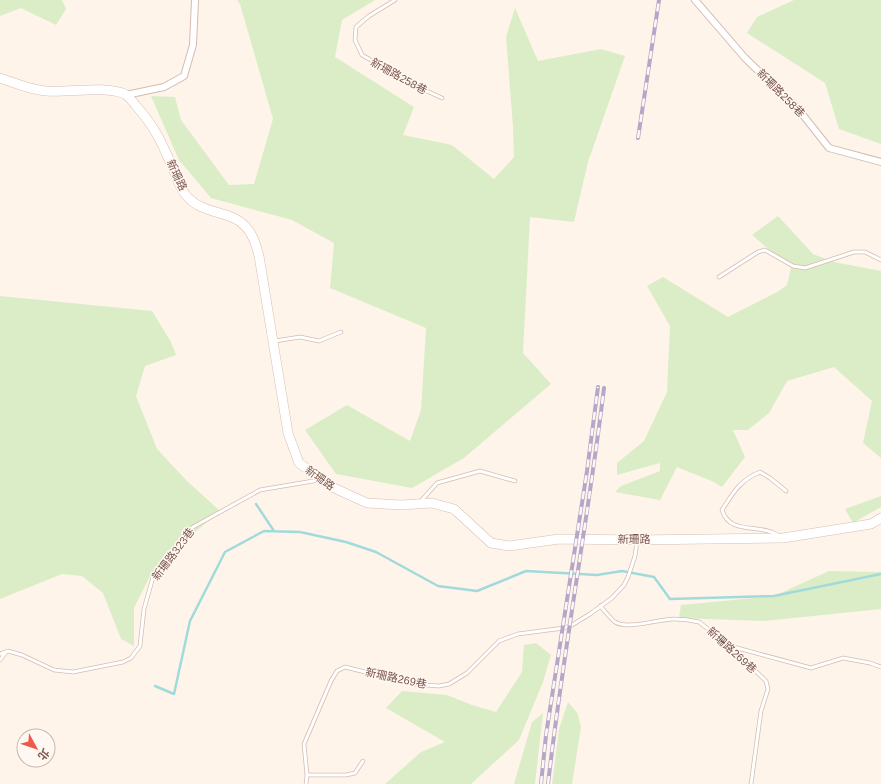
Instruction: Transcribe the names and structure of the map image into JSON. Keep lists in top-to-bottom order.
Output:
{
  "streets": {
    "street": ["新珊路258巷", "新珊路"],
    "lane": ["新珊路323巷", "新珊路269巷"]
  },
  "crossings": [
    ["新珊路", "新珊路323巷"],
    ["新珊路", "新珊路269巷"]
  ],
  "north": "bottom right"
}
